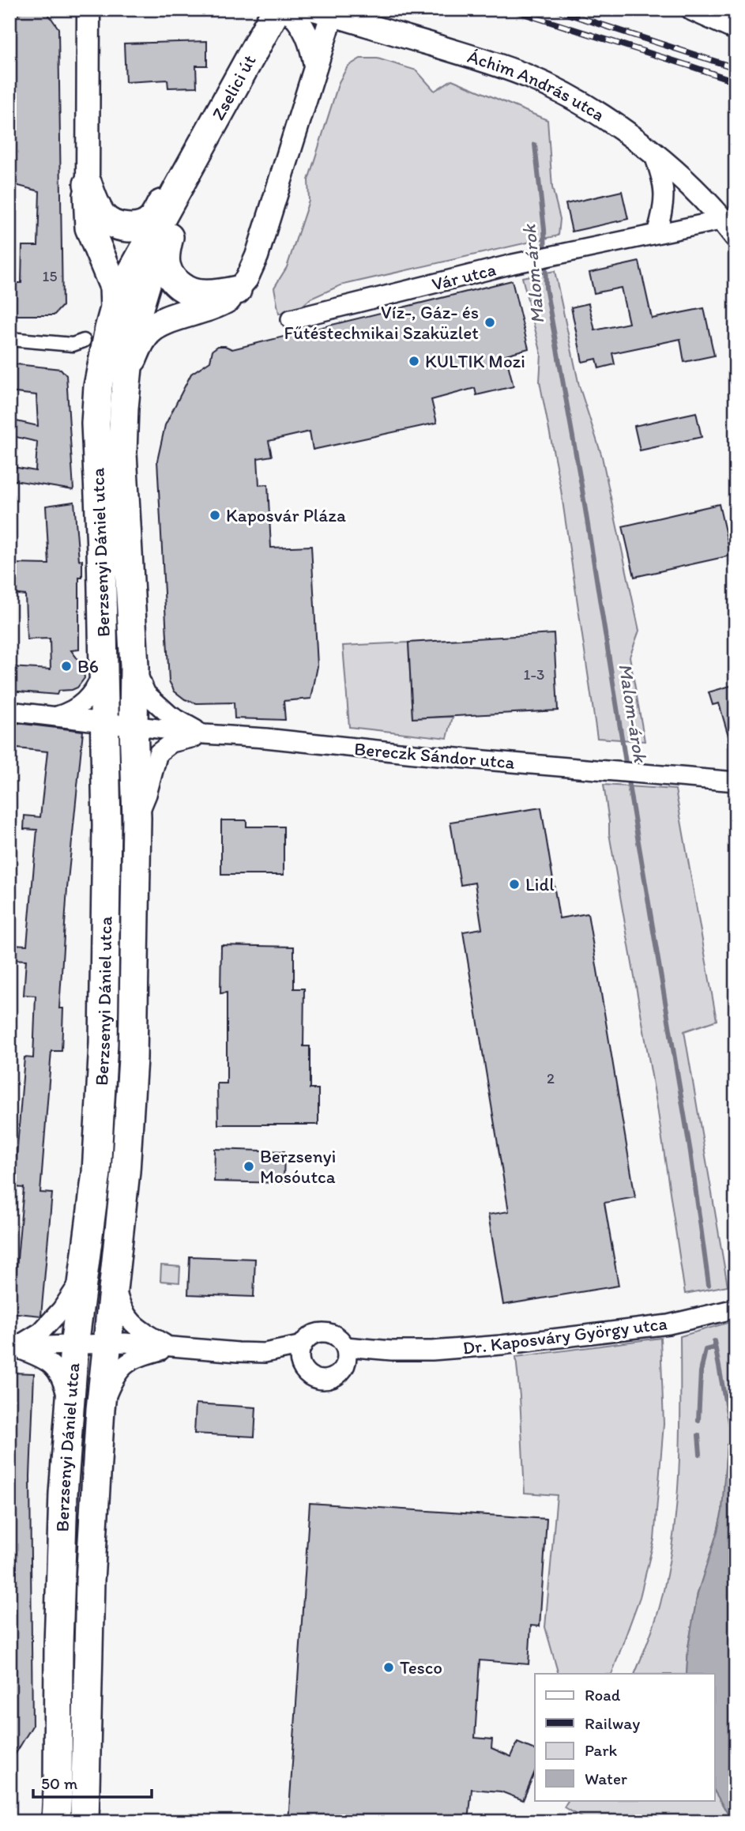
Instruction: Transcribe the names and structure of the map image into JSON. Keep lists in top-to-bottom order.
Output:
{
  "streets": {
    "main road": ["Zselici út", "Berzsenyi Dániel utca"],
    "street": [
      "Áchim András utca",
      "Vár utca",
      "Bereczk Sándor utca",
      "Dr. Kaposváry György utca"
    ]
  },
  "crossings": [
    ["Áchim András utca", "Vár utca"],
    ["Zselici út", "Berzsenyi Dániel utca"],
    ["Berzsenyi Dániel utca", "Bereczk Sándor utca"]
  ],
  "water": ["Malom-árok"],
  "places": [
    "Víz-, Gáz- és Fűtéstechnikai Szaküzlet",
    "KULTIK Mozi",
    "Kaposvár Pláza",
    "B6",
    "Lidl",
    "Berzsenyi Mosóutca",
    "Tesco"
  ],
  "house_numbers": ["15", "1-3", "2"],
  "legend": [
    "Road",
    "Railway",
    "Park",
    "Water"
  ],
  "scale_bar": "50 m"
}
